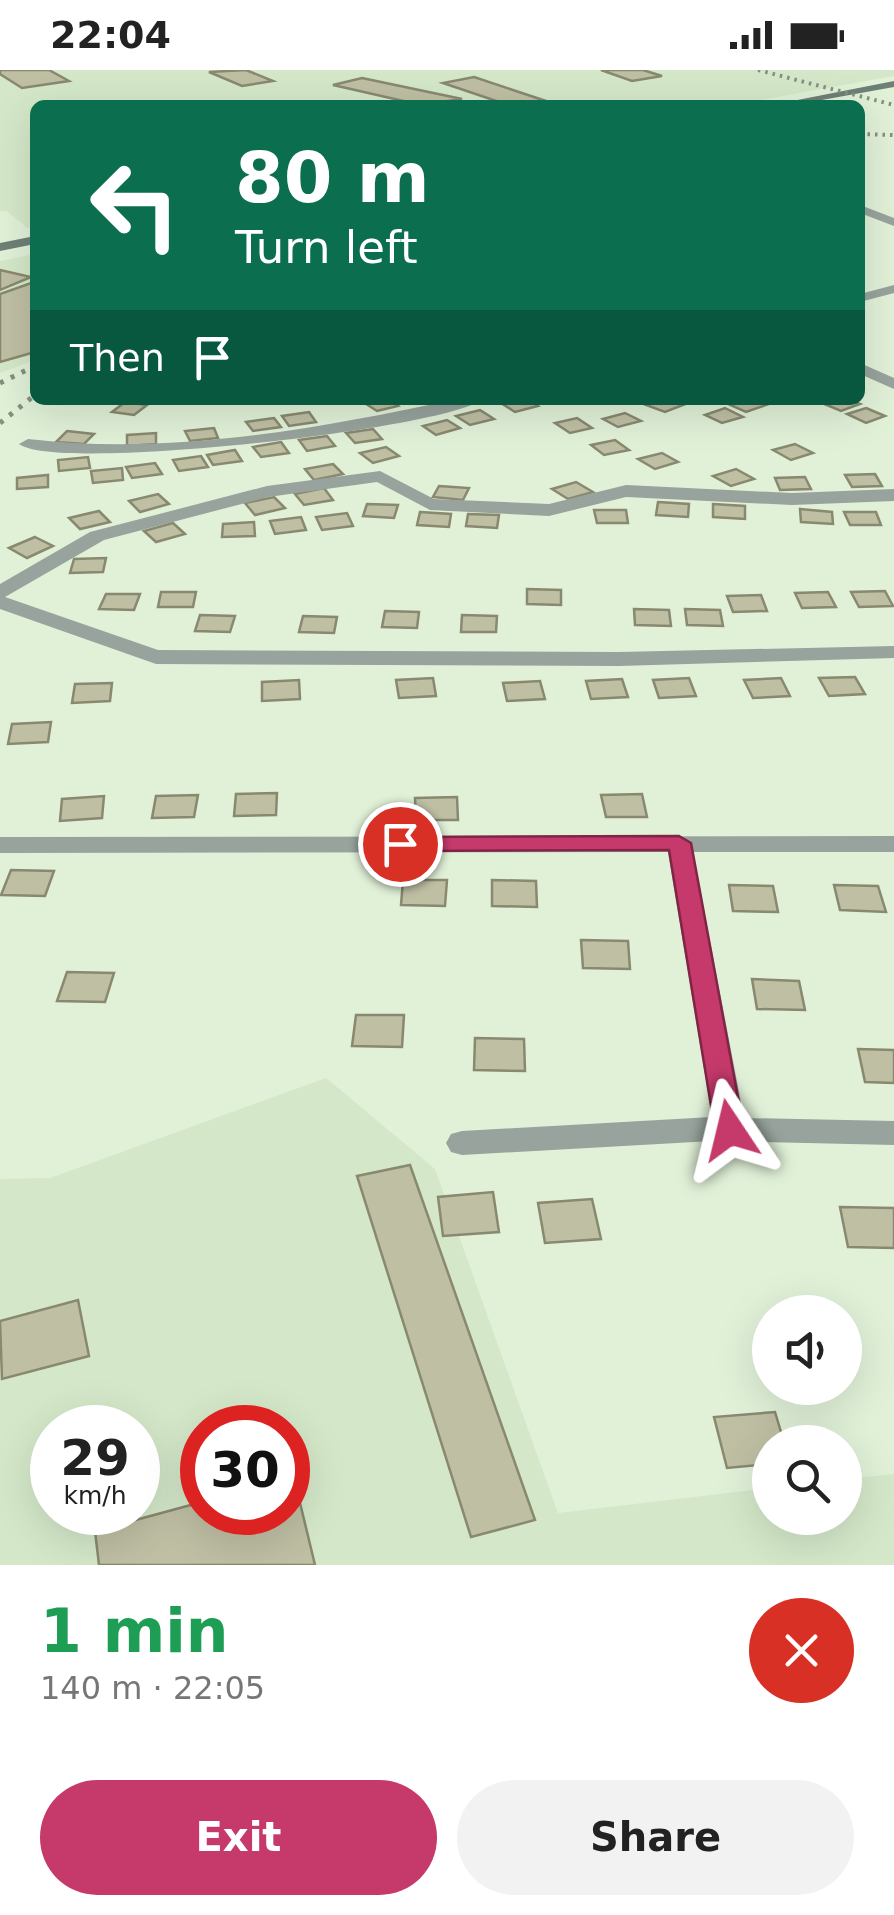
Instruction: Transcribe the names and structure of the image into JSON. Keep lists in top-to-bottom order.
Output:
{
  "page": {
    "status": "22:04",
    "turn": ["80 m", "Turn left"],
    "then": "Then",
    "speed": "29 km/h",
    "limit": "30",
    "heading": ["1 min", "140 m · 22:05"],
    "buttons": ["Exit", "Share"]
  }
}
